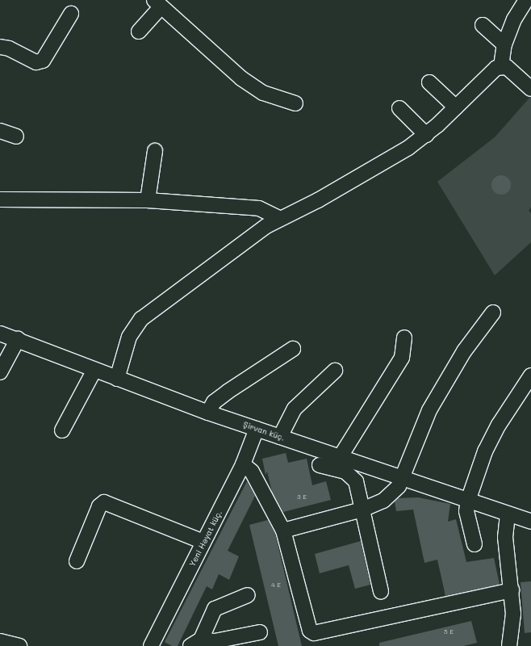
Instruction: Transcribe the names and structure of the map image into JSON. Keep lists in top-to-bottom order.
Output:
{
  "streets": {
    "street": ["Şirvan küç.", "Yeni Həyat küç."]
  },
  "crossings": [
    ["Şirvan küç.", "Yeni Həyat küç."]
  ],
  "house_numbers": ["3 E", "4 E", "5 E"]
}
